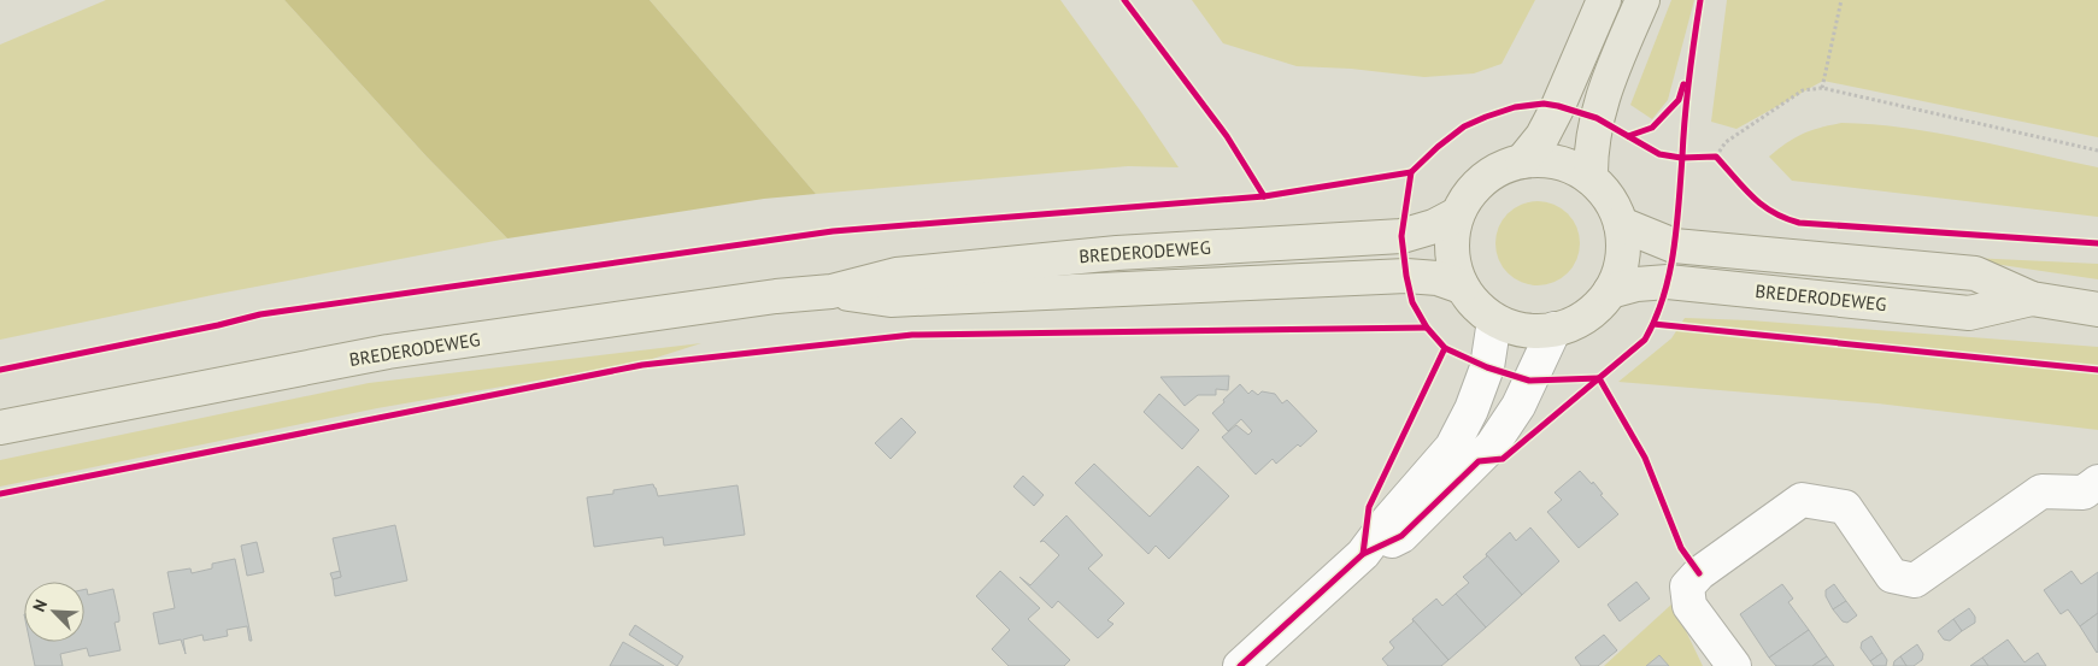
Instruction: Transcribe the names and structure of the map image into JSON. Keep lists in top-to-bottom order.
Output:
{
  "streets": {
    "main road": ["BREDERODEWEG"]
  },
  "north": "top left"
}
